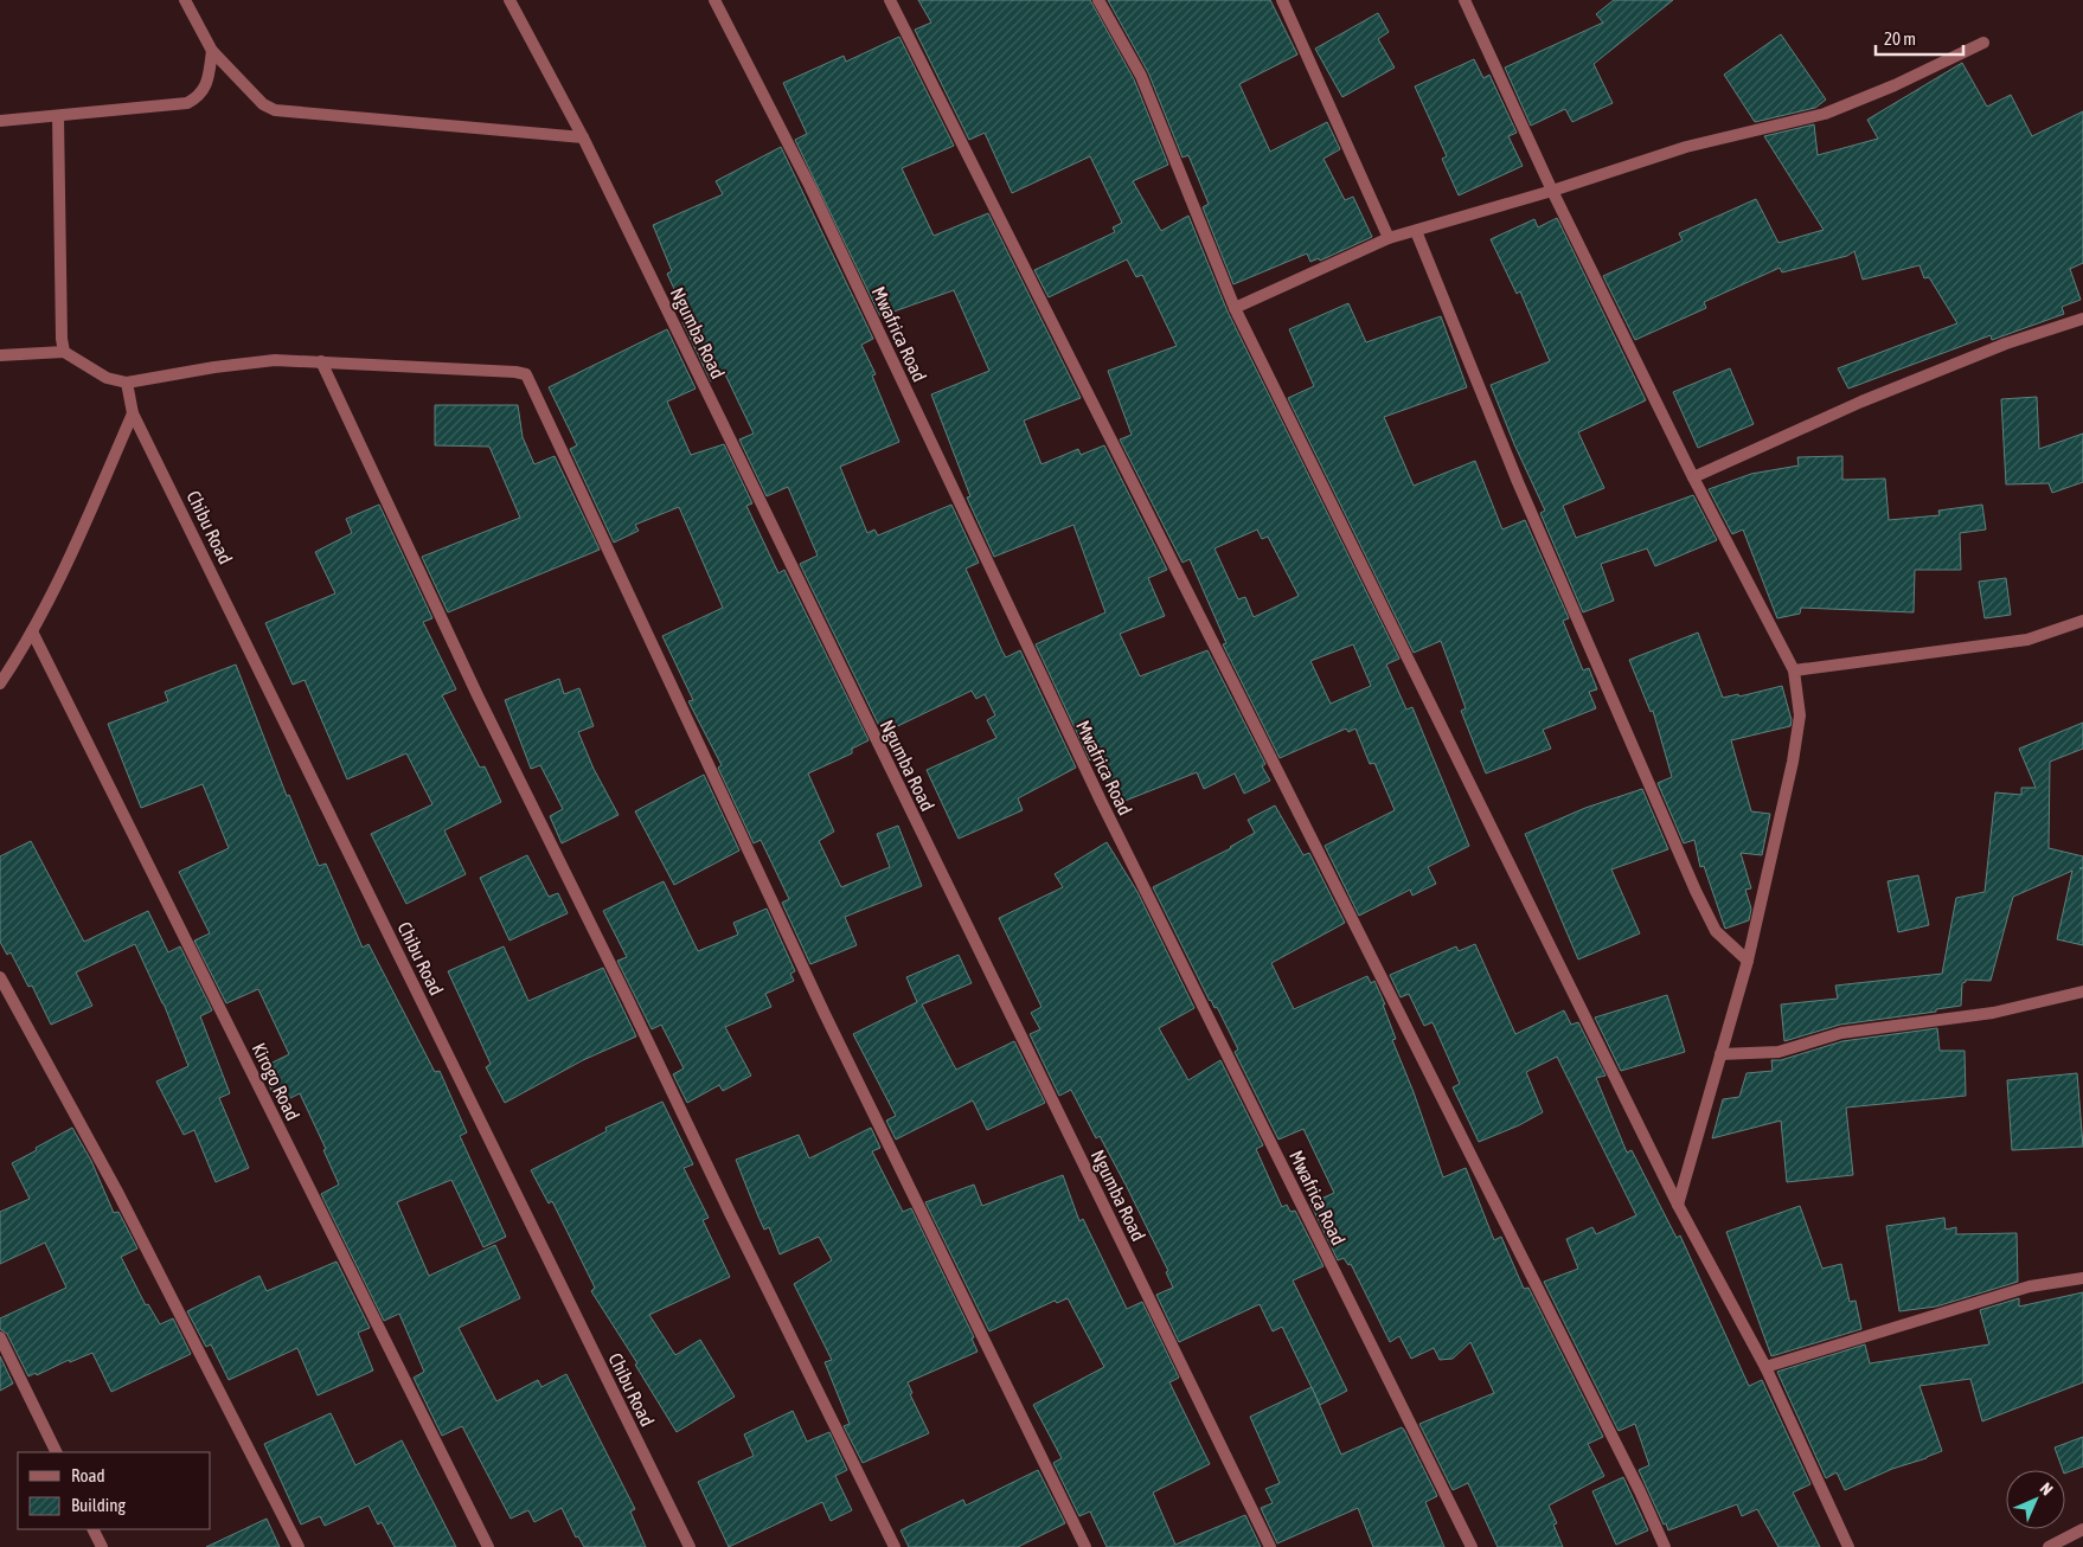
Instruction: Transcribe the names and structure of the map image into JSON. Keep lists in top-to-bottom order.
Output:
{
  "streets": {
    "street": [
      "Ngumba Road",
      "Mwafrica Road",
      "Chibu Road",
      "Kirogo Road"
    ]
  },
  "legend": ["Road", "Building"],
  "scale_bar": "20 m",
  "north": "top right"
}
